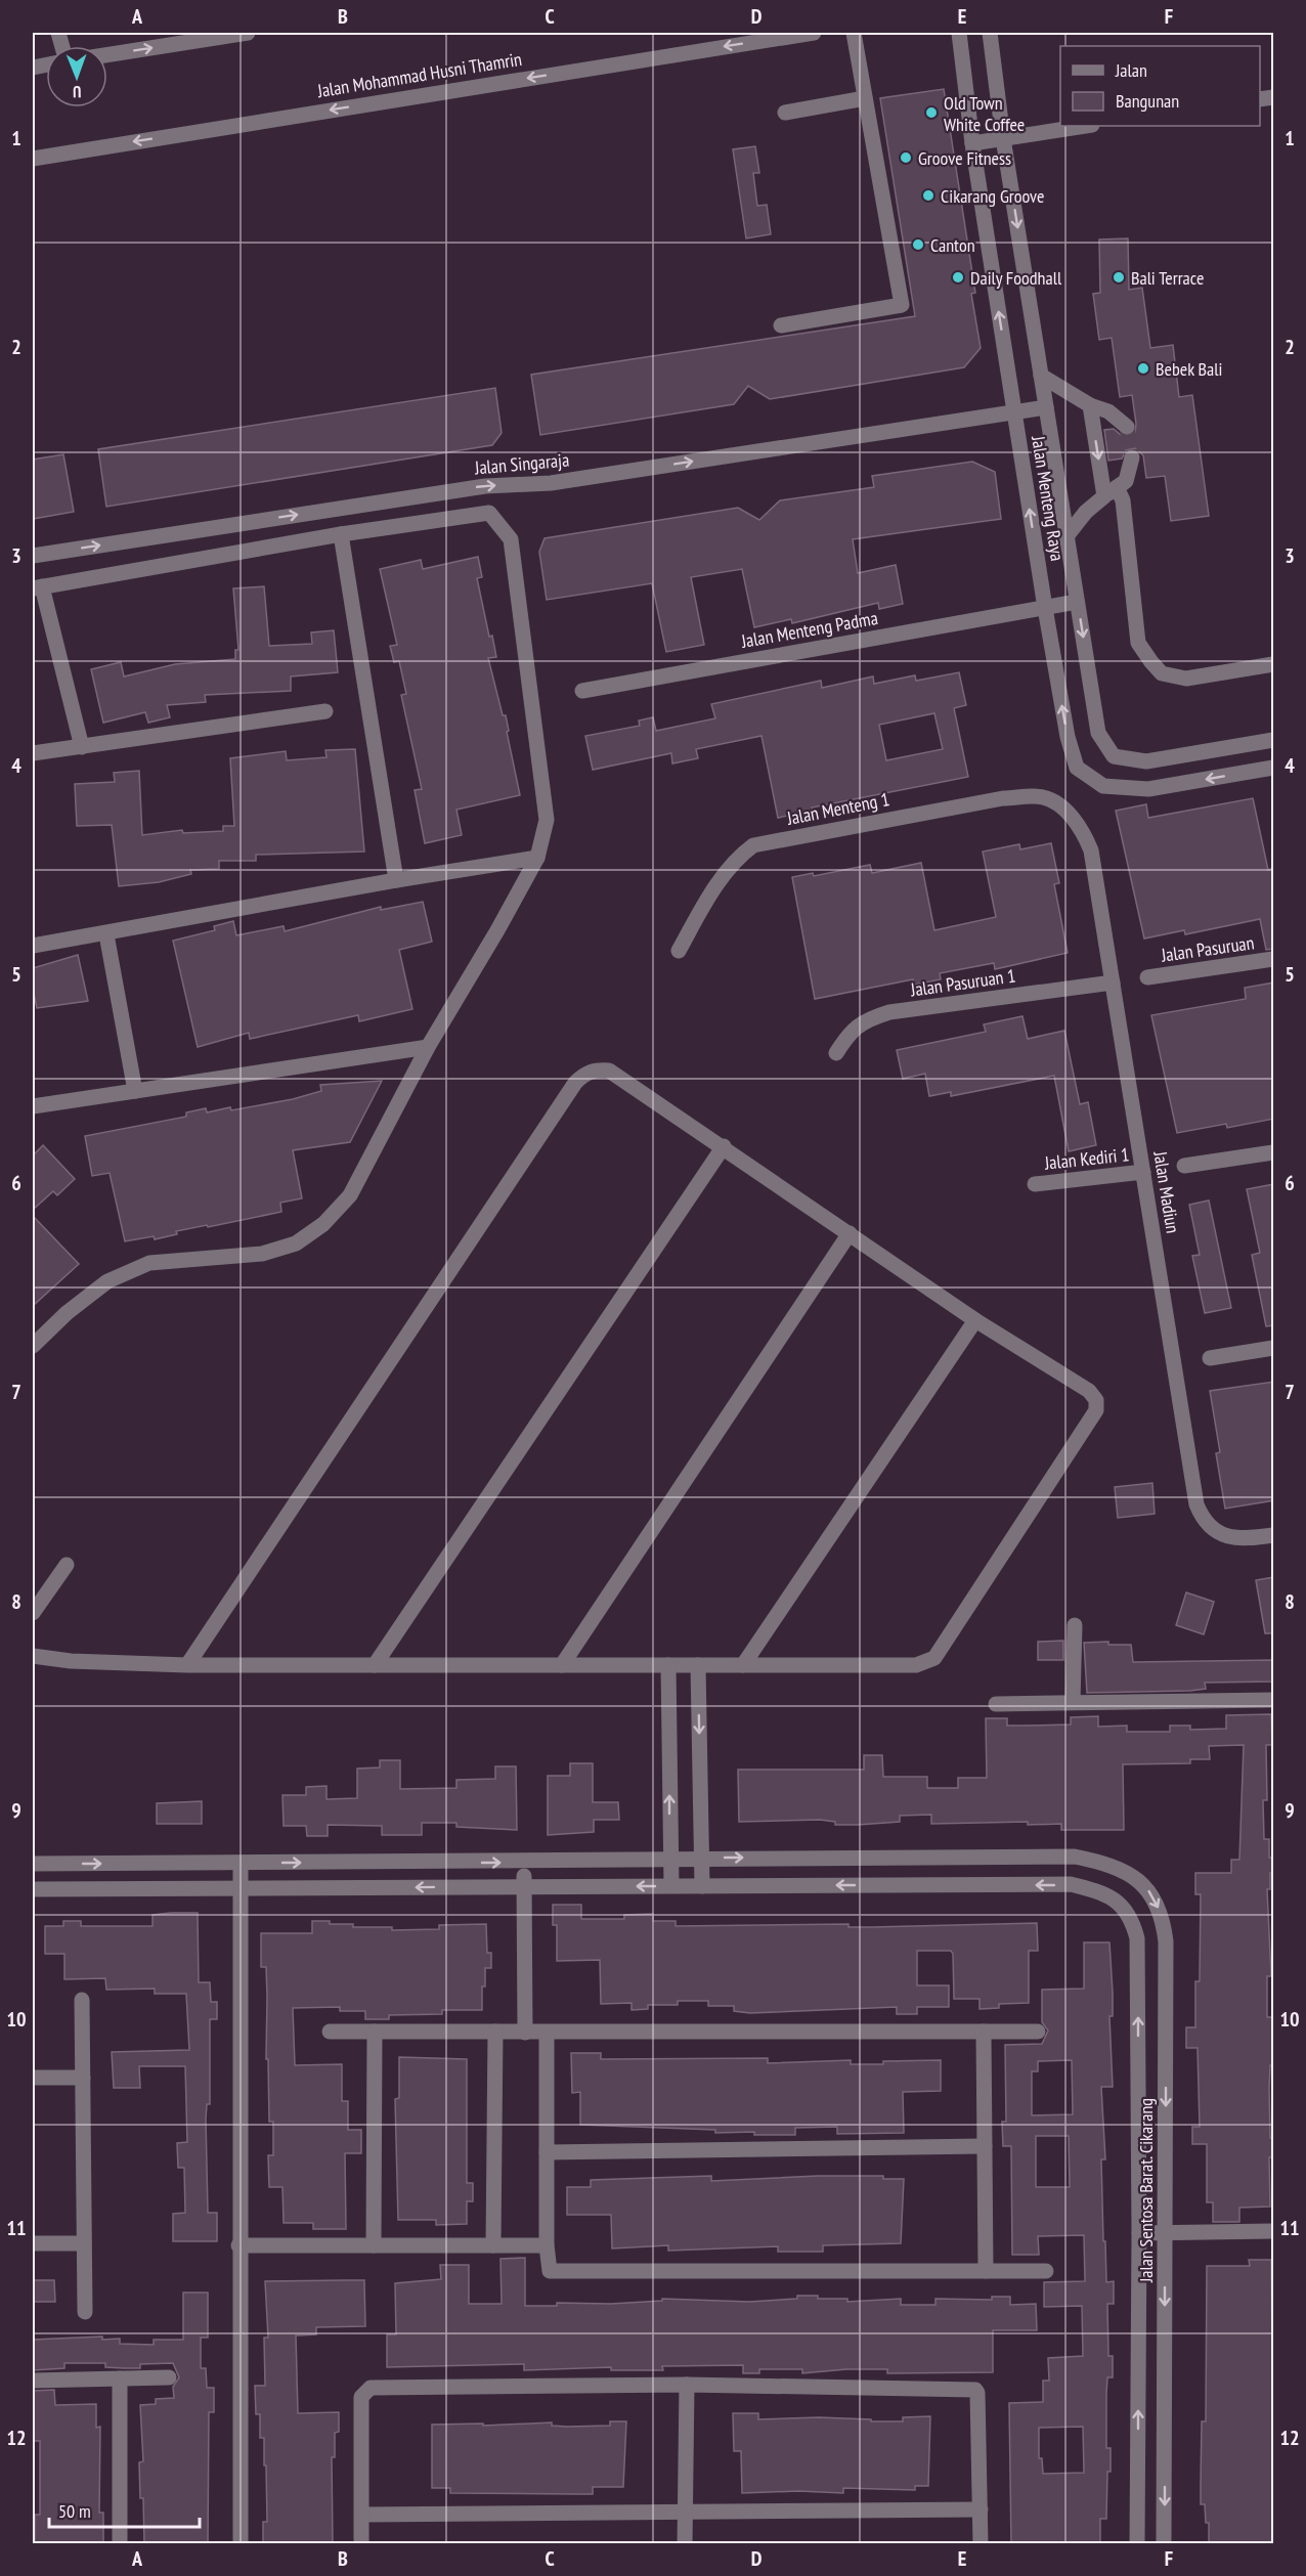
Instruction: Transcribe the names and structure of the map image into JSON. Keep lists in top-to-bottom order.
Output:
{
  "streets": {
    "street": [
      "Jalan Mohammad Husni Thamrin",
      "Jalan Singaraja",
      "Jalan Menteng Raya",
      "Jalan Menteng Padma",
      "Jalan Menteng 1",
      "Jalan Pasuruan",
      "Jalan Pasuruan 1",
      "Jalan Kediri 1",
      "Jalan Madiun",
      "Jalan Sentosa Barat. Cikarang"
    ]
  },
  "crossings": [
    ["Jalan Singaraja", "Jalan Menteng Raya"],
    ["Jalan Menteng Raya", "Jalan Menteng Padma"],
    ["Jalan Menteng 1", "Jalan Madiun"],
    ["Jalan Pasuruan 1", "Jalan Madiun"],
    ["Jalan Kediri 1", "Jalan Madiun"]
  ],
  "one_way": ["Jalan Mohammad Husni Thamrin"],
  "places": [
    "Old Town White Coffee",
    "Groove Fitness",
    "Cikarang Groove",
    "Canton",
    "Daily Foodhall",
    "Bali Terrace",
    "Bebek Bali"
  ],
  "legend": ["Jalan", "Bangunan"],
  "scale_bar": "50 m",
  "north": "bottom",
  "grid": {
    "columns": [
      "A",
      "B",
      "C",
      "D",
      "E",
      "F"
    ],
    "rows": [
      "1",
      "2",
      "3",
      "4",
      "5",
      "6",
      "7",
      "8",
      "9",
      "10",
      "11",
      "12"
    ]
  }
}
